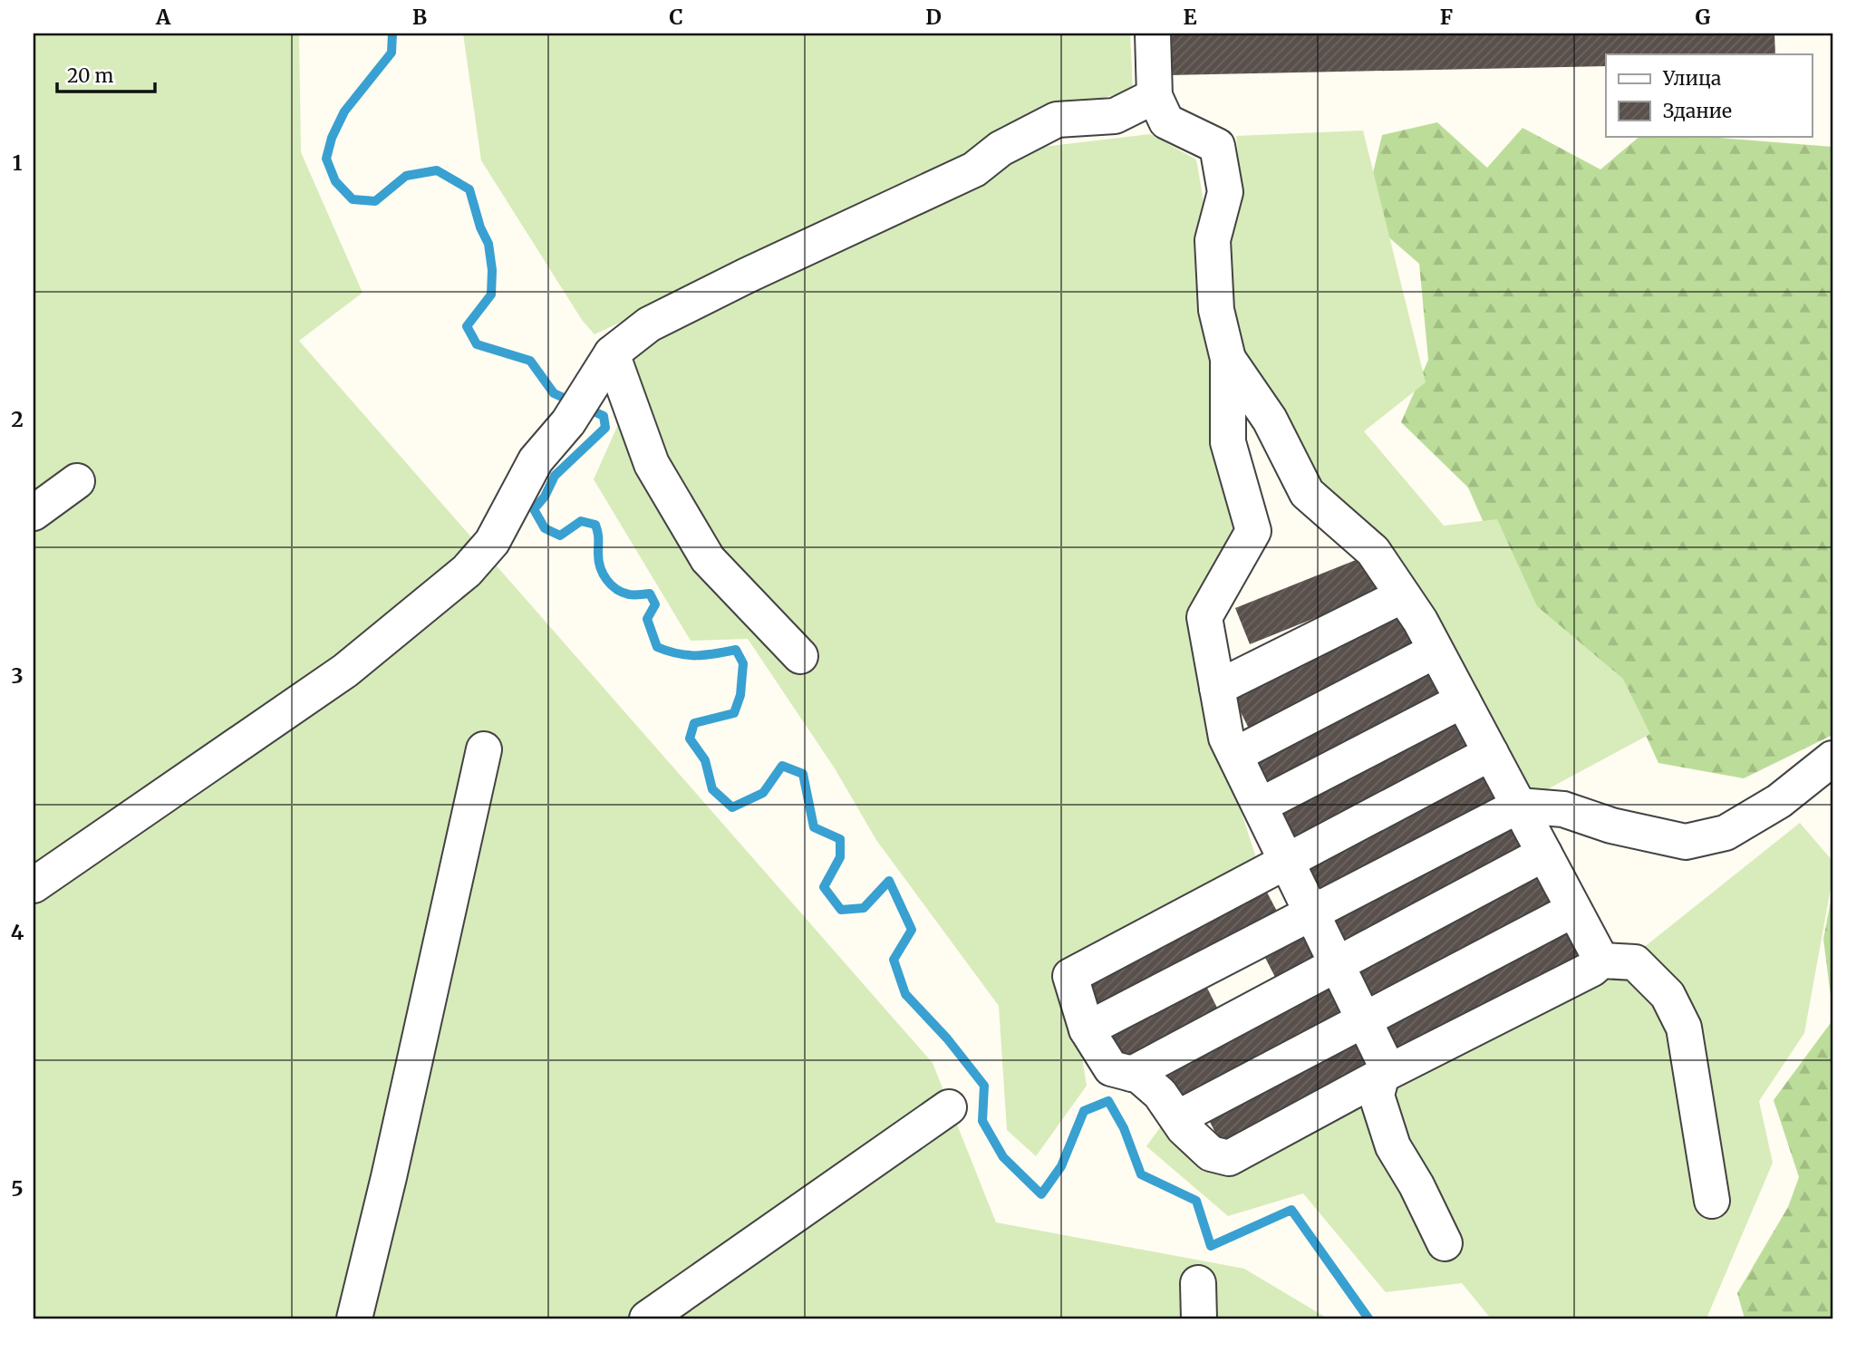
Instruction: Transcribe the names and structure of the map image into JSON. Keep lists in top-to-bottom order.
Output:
{
  "legend": ["Улица", "Здание"],
  "scale_bar": "20 m",
  "grid": {
    "columns": [
      "A",
      "B",
      "C",
      "D",
      "E",
      "F",
      "G"
    ],
    "rows": [
      "1",
      "2",
      "3",
      "4",
      "5"
    ]
  }
}
